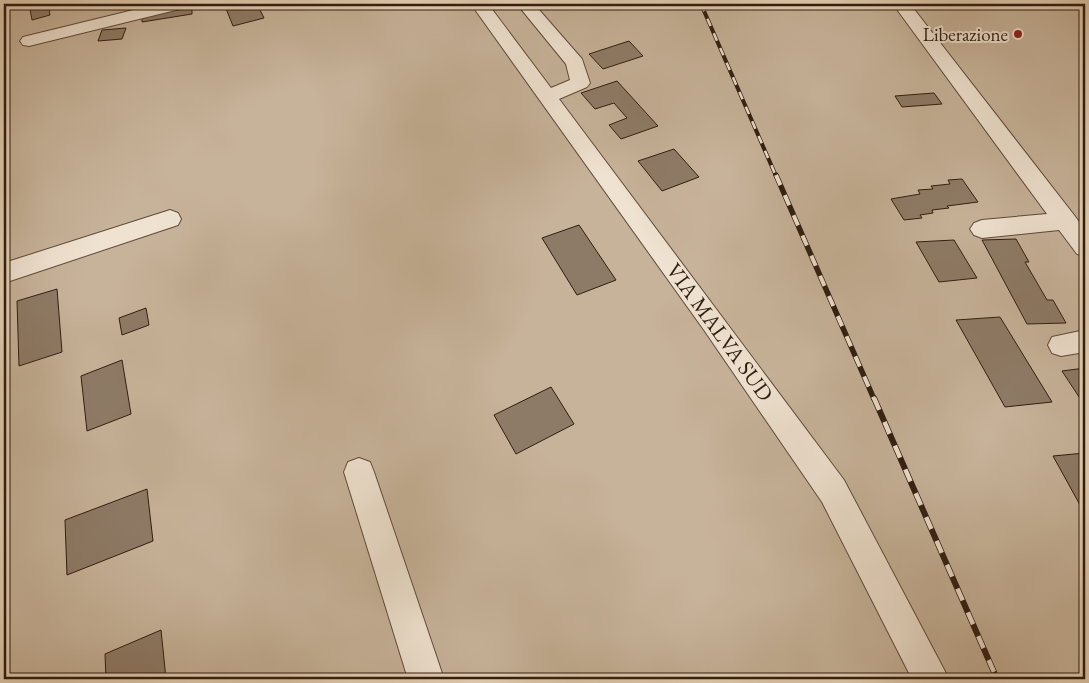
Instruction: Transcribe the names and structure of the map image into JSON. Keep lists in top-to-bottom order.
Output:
{
  "streets": {
    "street": ["VIA MALVA SUD"]
  },
  "places": ["Liberazione"]
}
